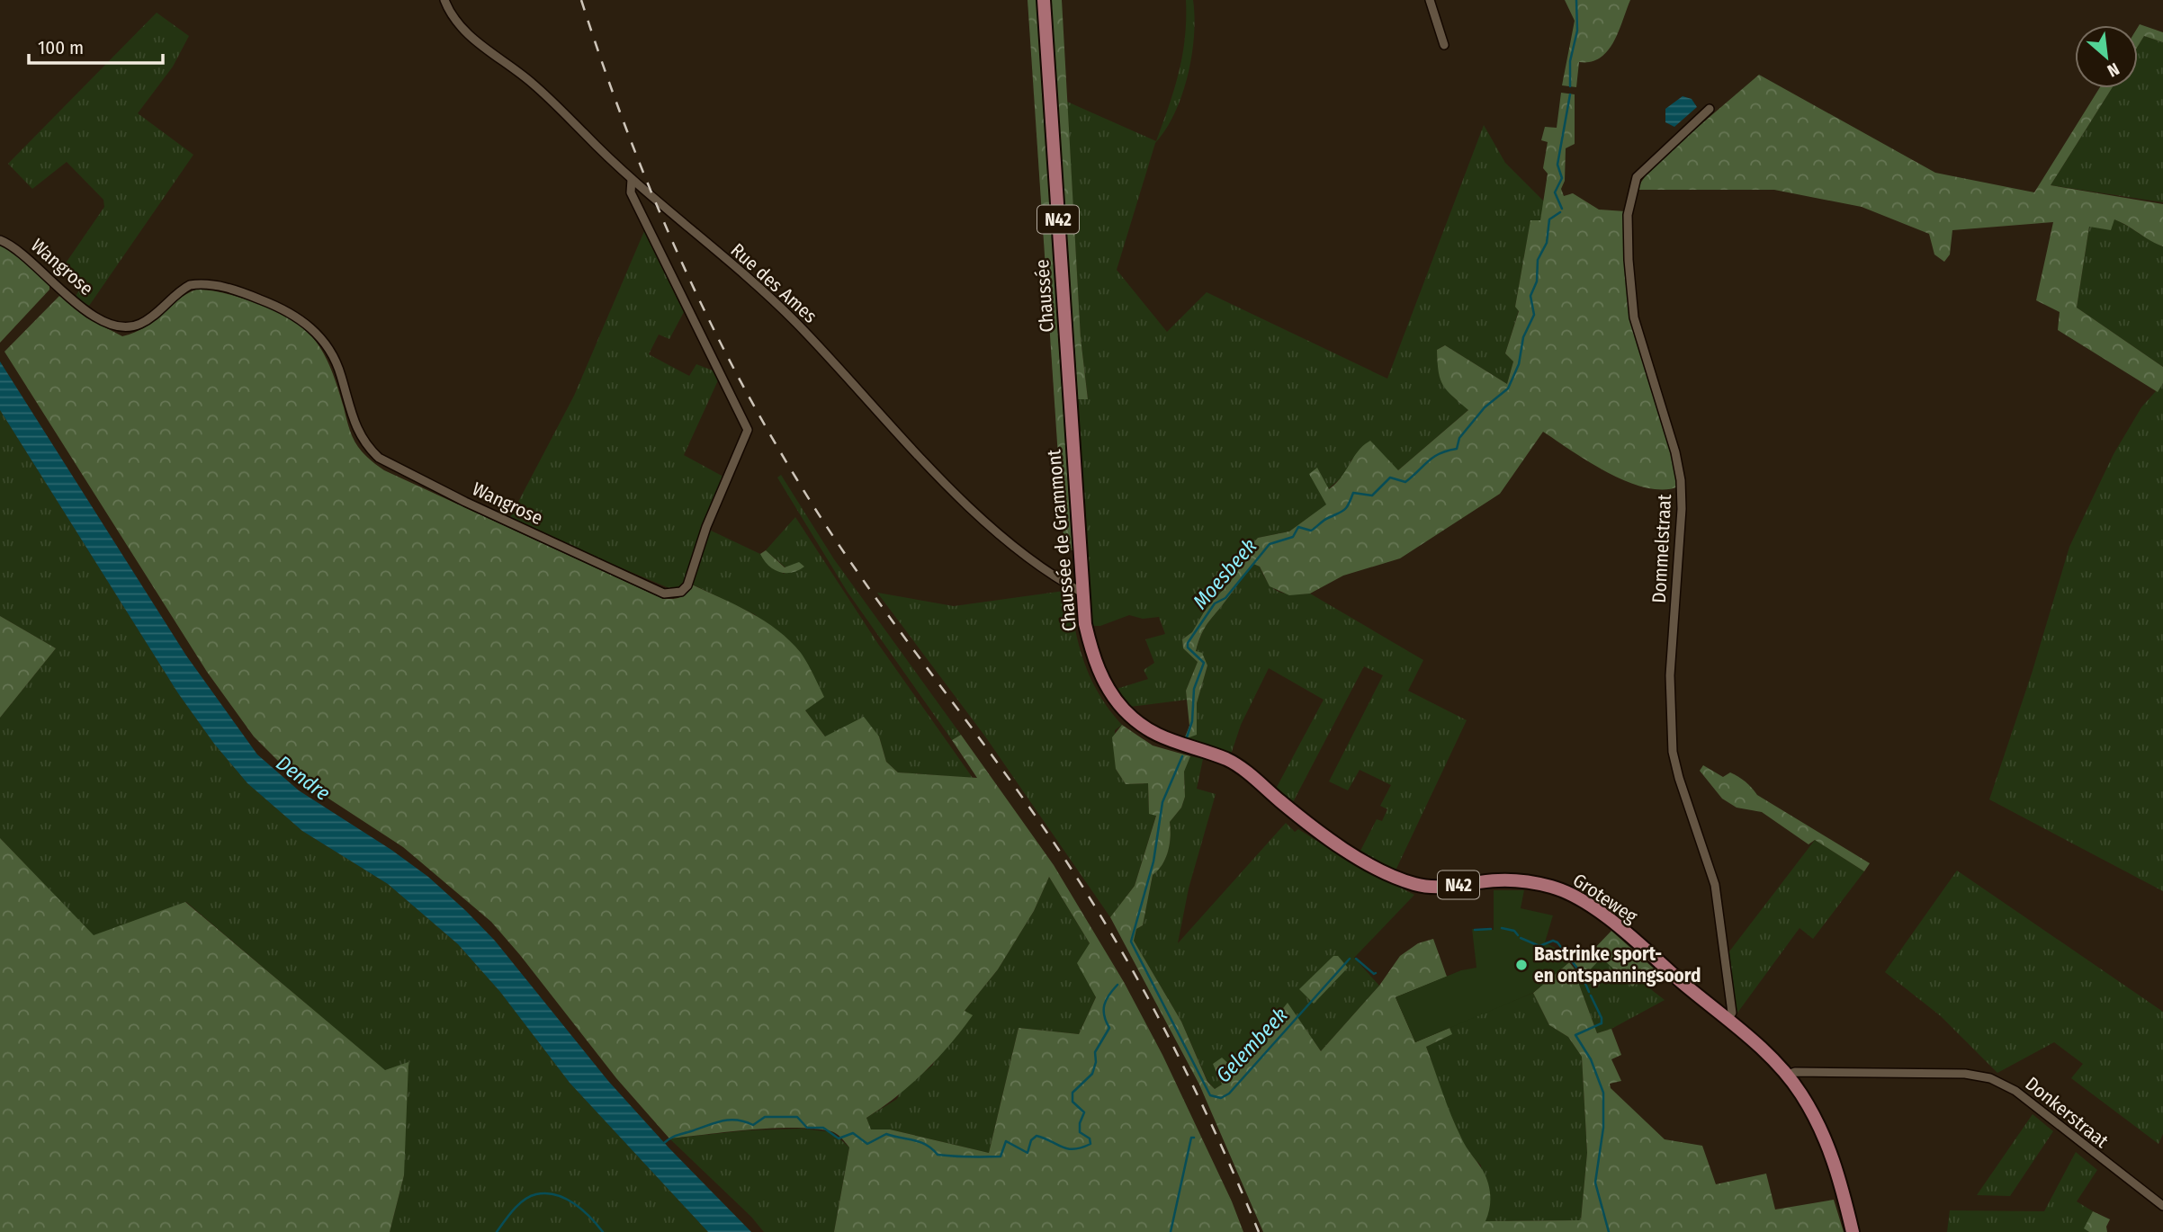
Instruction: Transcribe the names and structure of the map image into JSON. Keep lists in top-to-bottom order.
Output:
{
  "streets": {
    "main road": [
      "N42",
      "Chaussée",
      "Chaussée de Grammont",
      "Groteweg"
    ],
    "street": [
      "Wangrose",
      "Rue des Ames",
      "Dommelstraat",
      "Donkerstraat"
    ]
  },
  "crossings": [
    ["Wangrose", "Rue des Ames"],
    ["Rue des Ames", "Chaussée de Grammont"],
    ["Chaussée", "Chaussée de Grammont"],
    ["Chaussée de Grammont", "Groteweg"],
    ["Dommelstraat", "Groteweg"],
    ["Groteweg", "Donkerstraat"]
  ],
  "water": ["Moesbeek", "Dendre", "Gelembeek"],
  "places": ["Bastrinke sport- en ontspanningsoord"],
  "scale_bar": "100 m",
  "north": "bottom right"
}
